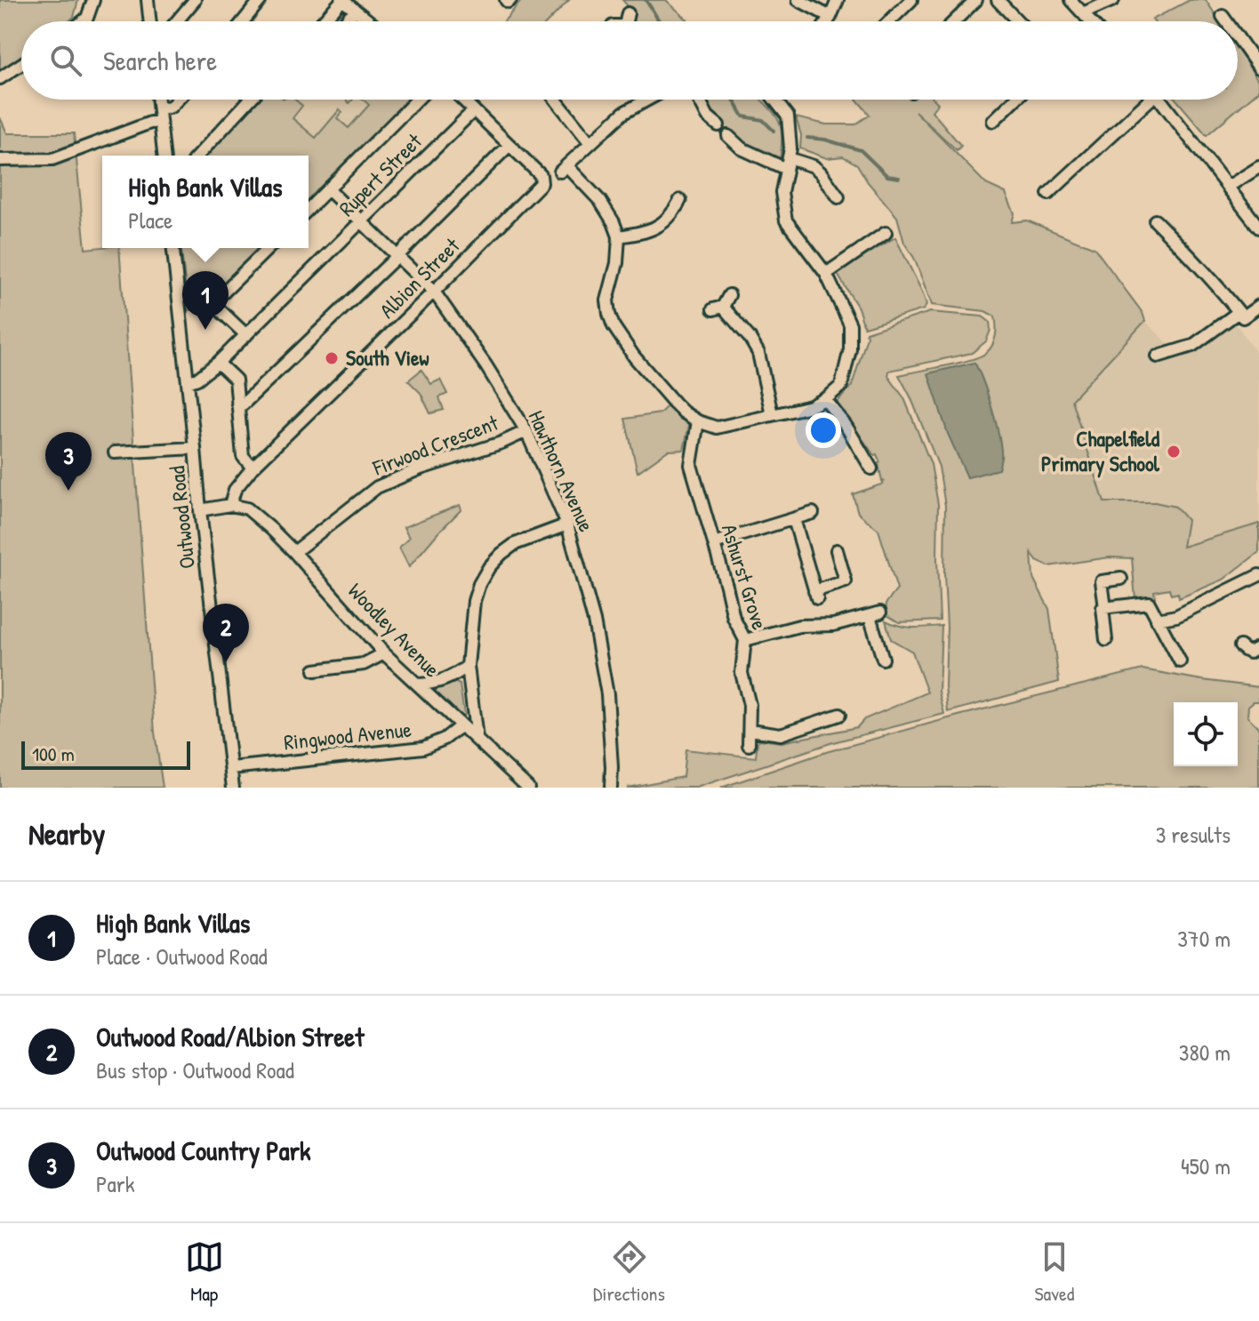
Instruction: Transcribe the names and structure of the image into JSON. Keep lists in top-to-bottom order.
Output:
{
  "streets": {
    "street": [
      "Rupert Street",
      "Albion Street",
      "Firwood Crescent",
      "Hawthorn Avenue",
      "Outwood Road",
      "Ashurst Grove",
      "Woodley Avenue",
      "Ringwood Avenue"
    ]
  },
  "crossings": [
    ["Rupert Street", "Hawthorn Avenue"],
    ["Rupert Street", "Outwood Road"],
    ["Albion Street", "Hawthorn Avenue"],
    ["Albion Street", "Woodley Avenue"],
    ["Firwood Crescent", "Hawthorn Avenue"],
    ["Firwood Crescent", "Woodley Avenue"],
    ["Outwood Road", "Ringwood Avenue"],
    ["Woodley Avenue", "Ringwood Avenue"]
  ],
  "places": ["South View", "Chapelfield Primary School"],
  "scale_bar": "100 m",
  "page": {
    "search": "Search here",
    "popup": ["High Bank Villas", "Place"],
    "pins": ["1", "3", "2"],
    "scale": "100 m",
    "heading": ["Nearby", "3 results"],
    "list": [
      {
        "mark": "1",
        "name": "High Bank Villas",
        "note": "Place · Outwood Road",
        "value": "370 m"
      },
      {
        "mark": "2",
        "name": "Outwood Road/Albion Street",
        "note": "Bus stop · Outwood Road",
        "value": "380 m"
      },
      {
        "mark": "3",
        "name": "Outwood Country Park",
        "note": "Park",
        "value": "450 m"
      }
    ],
    "nav": ["Map", "Directions", "Saved"]
  }
}
